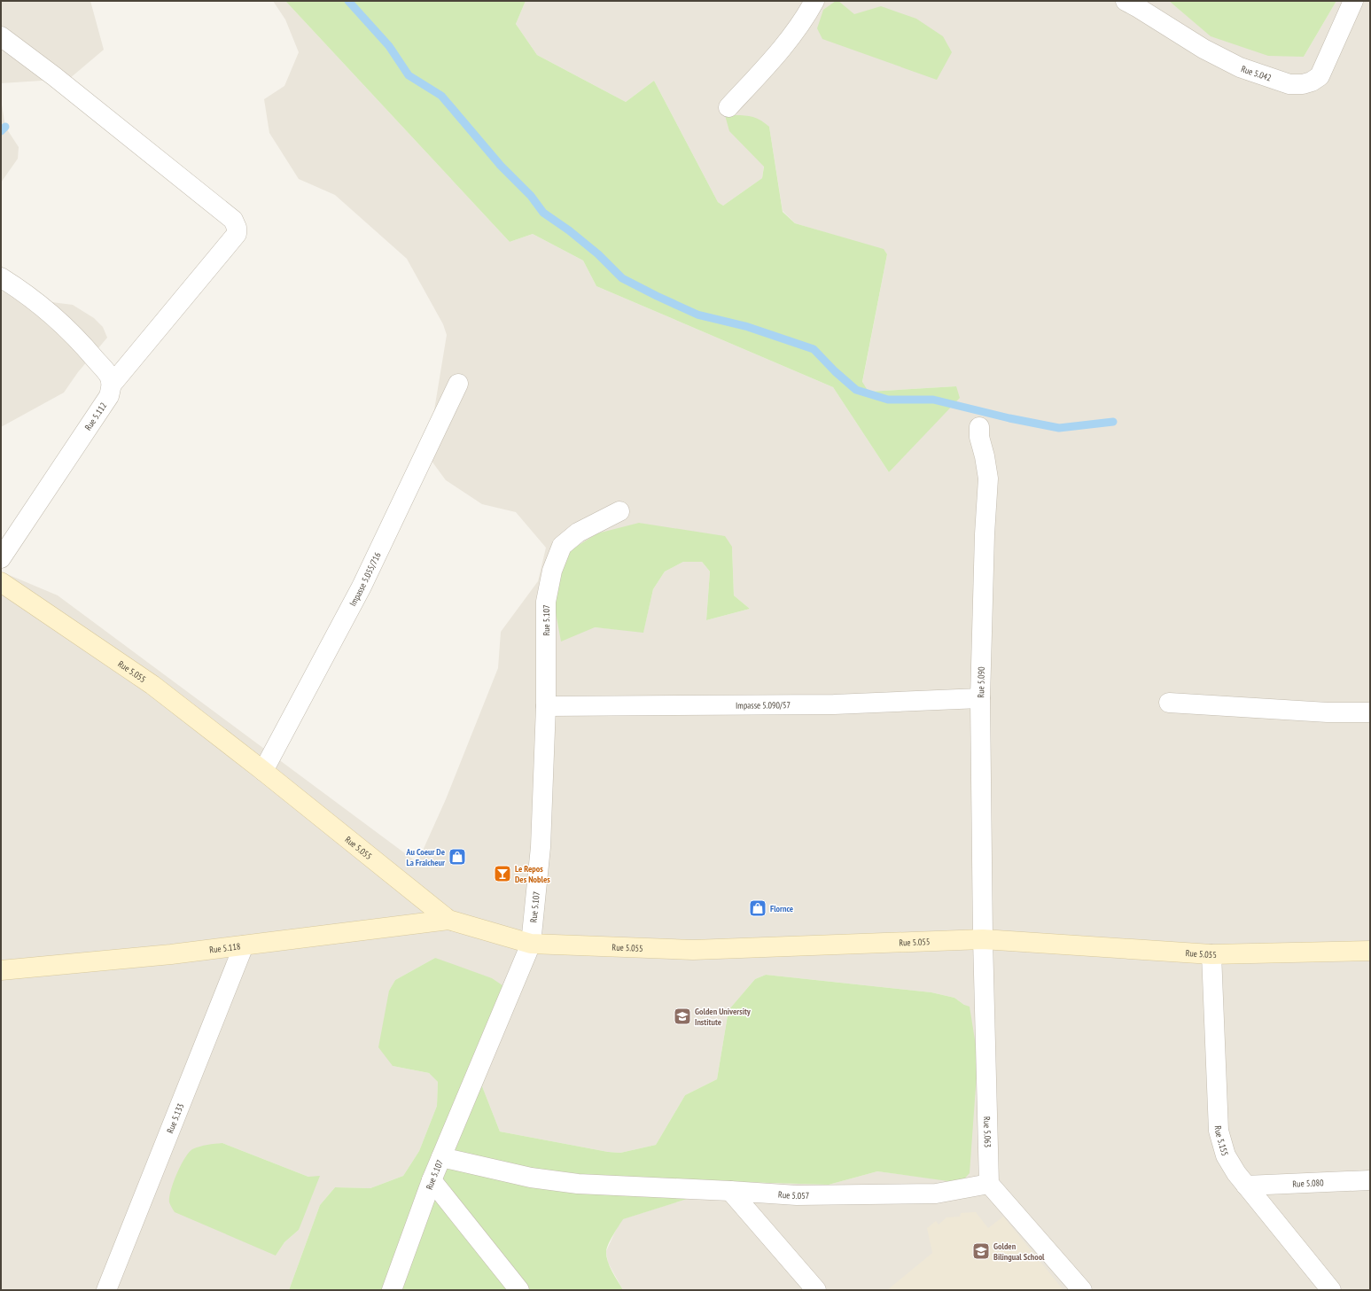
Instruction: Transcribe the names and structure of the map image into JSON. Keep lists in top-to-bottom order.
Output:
{
  "streets": {
    "street": [
      "Rue 5.042",
      "Rue 5.112",
      "Impasse 5.055/716",
      "Rue 5.107",
      "Rue 5.055",
      "Rue 5.090",
      "Impasse 5.090/57",
      "Rue 5.118",
      "Rue 5.133",
      "Rue 5.063",
      "Rue 5.155",
      "Rue 5.080",
      "Rue 5.057"
    ]
  },
  "crossings": [
    ["Impasse 5.055/716", "Rue 5.055"],
    ["Rue 5.107", "Rue 5.055"],
    ["Rue 5.107", "Impasse 5.090/57"],
    ["Rue 5.107", "Rue 5.057"],
    ["Rue 5.055", "Rue 5.090"],
    ["Rue 5.055", "Rue 5.118"],
    ["Rue 5.055", "Rue 5.063"],
    ["Rue 5.055", "Rue 5.155"],
    ["Rue 5.090", "Impasse 5.090/57"],
    ["Rue 5.090", "Rue 5.063"],
    ["Rue 5.118", "Rue 5.133"],
    ["Rue 5.063", "Rue 5.057"],
    ["Rue 5.155", "Rue 5.080"]
  ],
  "places": {
    "shop": ["Au Coeur De La Fraîcheur", "Flornce"],
    "bar": ["Le Repos Des Nobles"],
    "school or university": ["Golden University Institute", "Golden Bilingual School"]
  }
}
